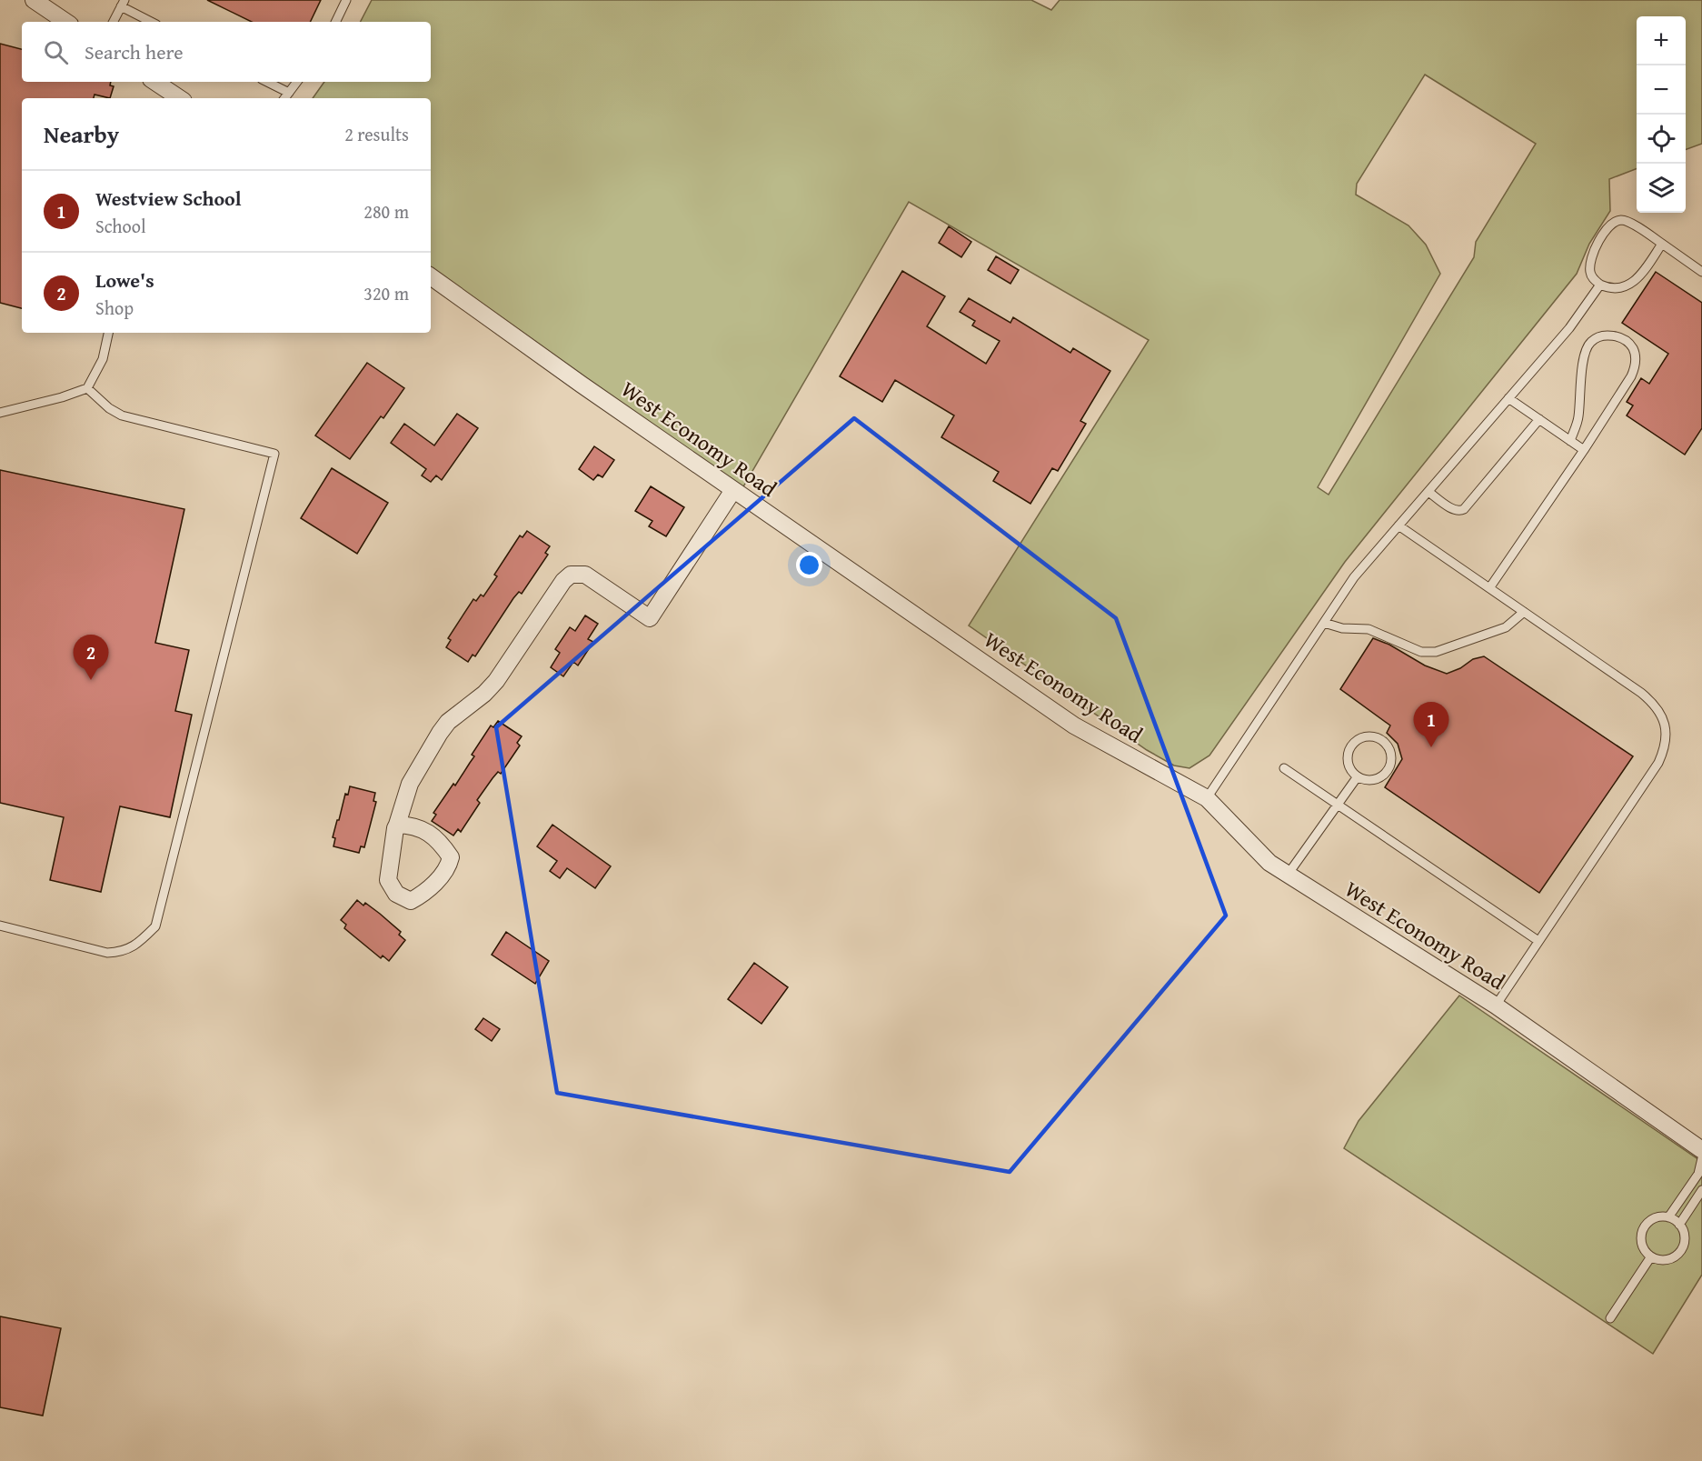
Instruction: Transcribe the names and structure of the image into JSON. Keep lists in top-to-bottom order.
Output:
{
  "streets": {
    "street": ["West Economy Road"]
  },
  "page": {
    "map_buttons": ["+", "−"],
    "search": "Search here",
    "heading": ["Nearby", "2 results"],
    "list": [
      {
        "mark": "1",
        "name": "Westview School",
        "note": "School",
        "value": "280 m"
      },
      {
        "mark": "2",
        "name": "Lowe's",
        "note": "Shop",
        "value": "320 m"
      }
    ],
    "pins": ["2", "1"]
  }
}
